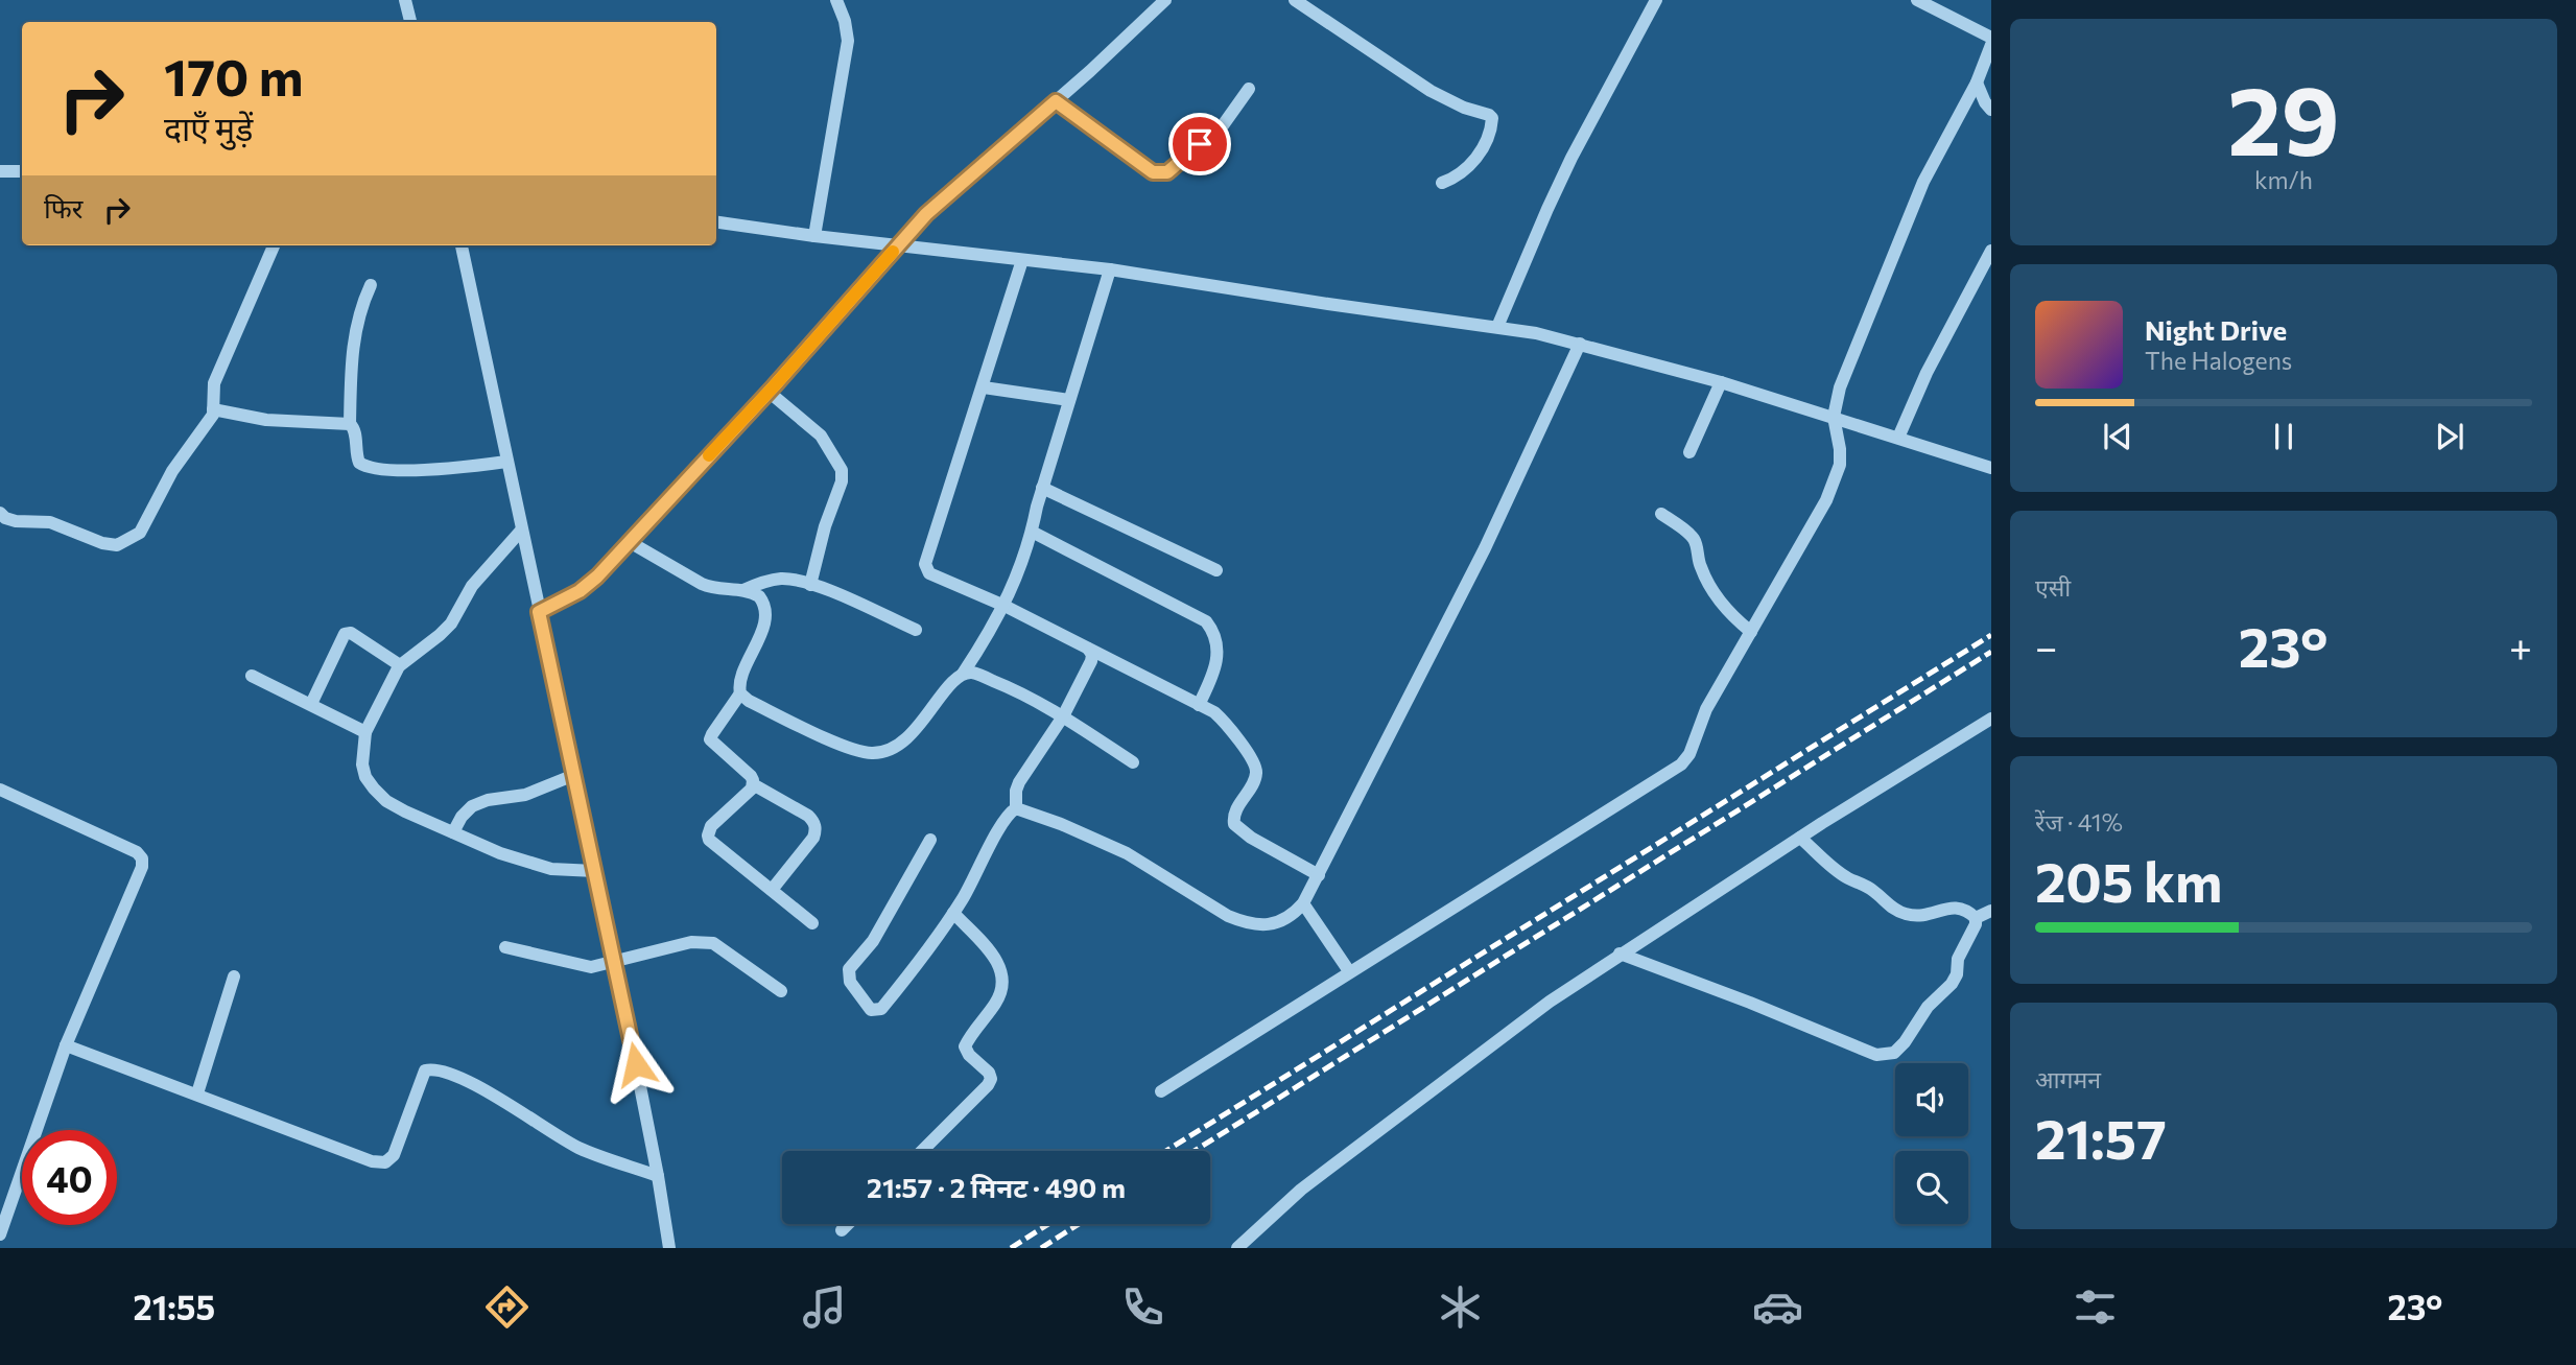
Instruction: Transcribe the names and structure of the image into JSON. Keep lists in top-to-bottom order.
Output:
{
  "page": {
    "tile": [
      ["29", "km/h"],
      "एसी",
      ["रेंज · 41%", "205 km"],
      ["आगमन", "21:57"]
    ],
    "turn": ["170 m", "दाएँ मुड़ें"],
    "then": "फिर",
    "song": ["Night Drive", "The Halogens"],
    "heat": ["−", "23°", "+"],
    "limit": "40",
    "trip": "21:57 · 2 मिनट · 490 m",
    "tabs": ["21:55", "23°"]
  }
}
